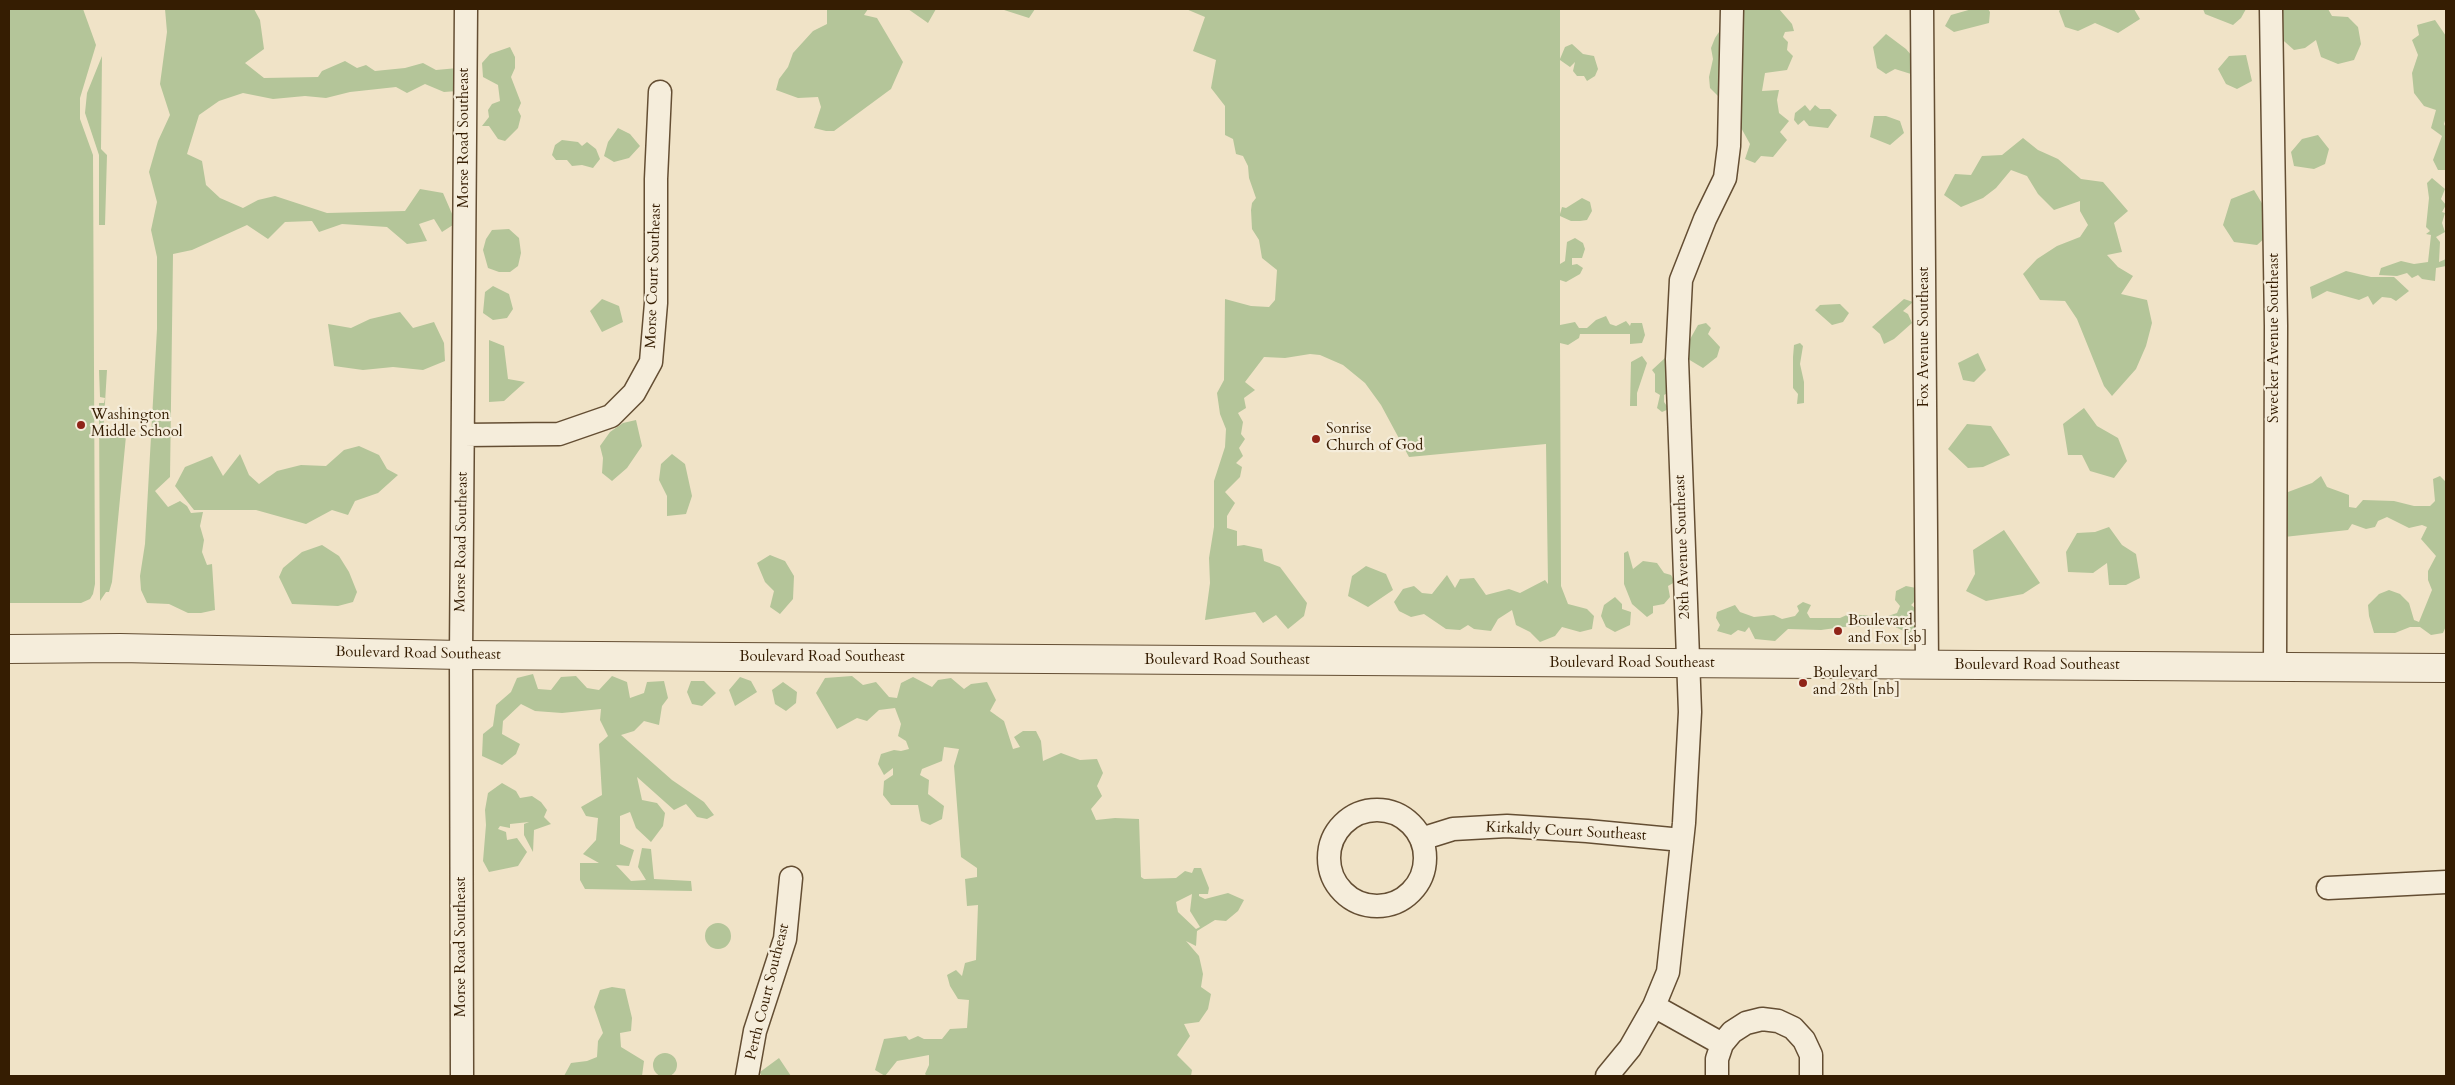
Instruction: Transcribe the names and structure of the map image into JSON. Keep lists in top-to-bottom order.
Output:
{
  "streets": {
    "street": [
      "Morse Road Southeast",
      "Morse Court Southeast",
      "Fox Avenue Southeast",
      "Swecker Avenue Southeast",
      "28th Avenue Southeast",
      "Boulevard Road Southeast",
      "Kirkaldy Court Southeast",
      "Perth Court Southeast"
    ]
  },
  "crossings": [
    ["Morse Road Southeast", "Morse Court Southeast"],
    ["Morse Road Southeast", "Boulevard Road Southeast"],
    ["Fox Avenue Southeast", "Boulevard Road Southeast"],
    ["Swecker Avenue Southeast", "Boulevard Road Southeast"],
    ["28th Avenue Southeast", "Boulevard Road Southeast"],
    ["28th Avenue Southeast", "Kirkaldy Court Southeast"]
  ],
  "places": [
    "Washington Middle School",
    "Sonrise Church of God",
    "Boulevard and Fox [sb]",
    "Boulevard and 28th [nb]"
  ]
}
